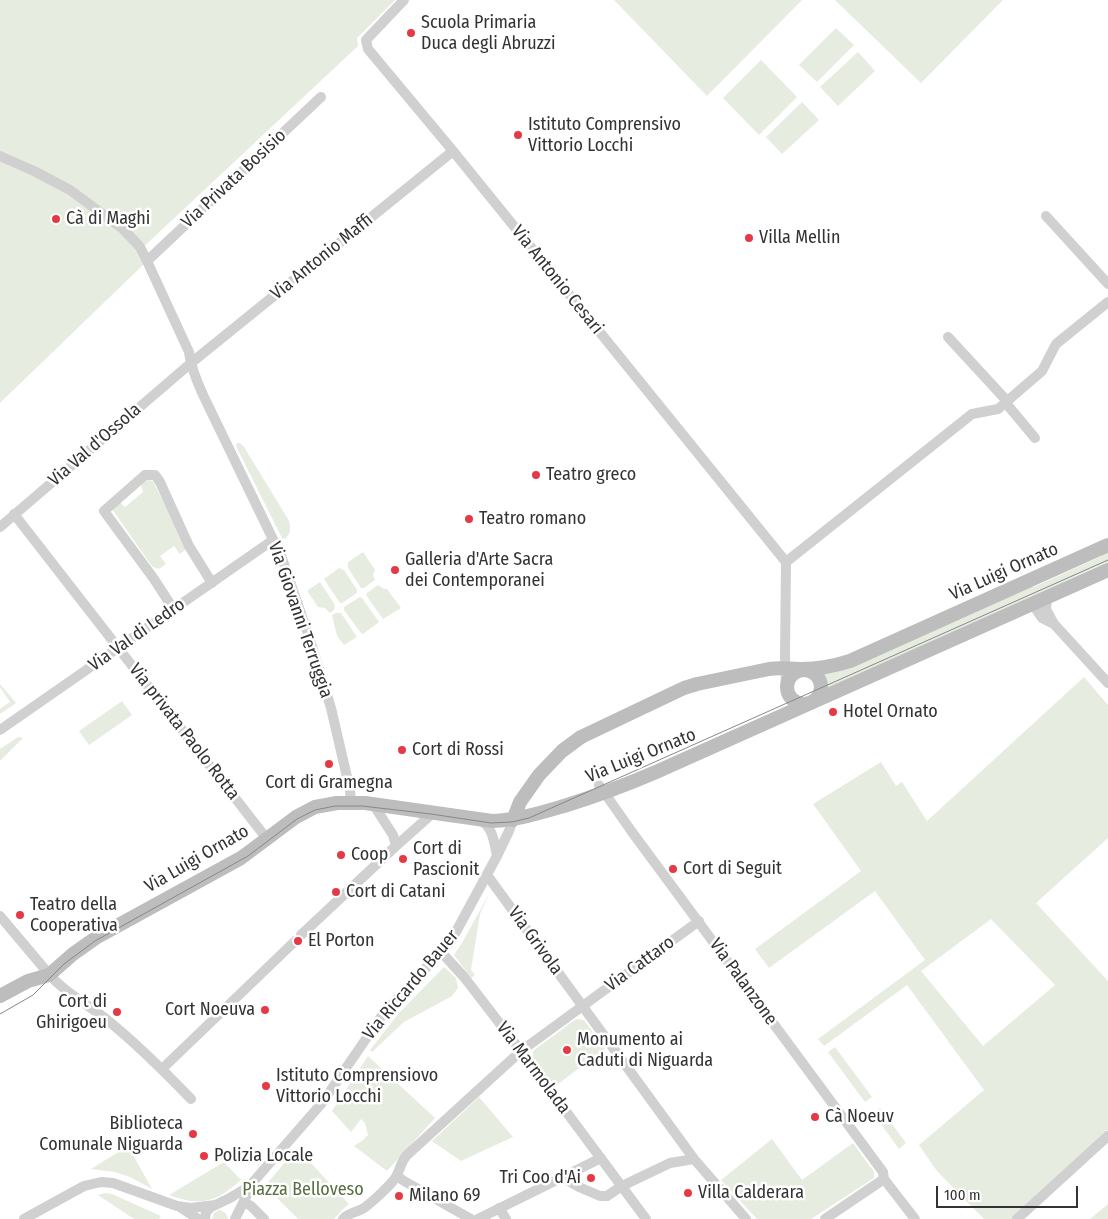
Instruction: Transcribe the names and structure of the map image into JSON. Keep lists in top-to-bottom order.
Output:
{
  "streets": {
    "main road": ["Via Luigi Ornato"],
    "street": [
      "Via Privata Bosisio",
      "Via Antonio Maffi",
      "Via Antonio Cesari",
      "Via Val d'Ossola",
      "Via Giovanni Terruggia",
      "Via Val di Ledro",
      "Via privata Paolo Rotta",
      "Via Grivola",
      "Via Cattaro",
      "Via Palanzone",
      "Via Riccardo Bauer",
      "Via Marmolada"
    ]
  },
  "crossings": [
    ["Via Privata Bosisio", "Via Giovanni Terruggia"],
    ["Via Antonio Maffi", "Via Antonio Cesari"],
    ["Via Antonio Maffi", "Via Val d'Ossola"],
    ["Via Antonio Maffi", "Via Giovanni Terruggia"],
    ["Via Val d'Ossola", "Via Giovanni Terruggia"],
    ["Via Val d'Ossola", "Via privata Paolo Rotta"],
    ["Via Luigi Ornato", "Via Giovanni Terruggia"],
    ["Via Luigi Ornato", "Via privata Paolo Rotta"],
    ["Via Luigi Ornato", "Via Palanzone"],
    ["Via Luigi Ornato", "Via Riccardo Bauer"],
    ["Via Giovanni Terruggia", "Via Val di Ledro"],
    ["Via Val di Ledro", "Via privata Paolo Rotta"],
    ["Via Grivola", "Via Cattaro"],
    ["Via Grivola", "Via Riccardo Bauer"],
    ["Via Cattaro", "Via Palanzone"],
    ["Via Cattaro", "Via Marmolada"],
    ["Via Riccardo Bauer", "Via Marmolada"]
  ],
  "parks": ["Piazza Belloveso"],
  "places": [
    "Scuola Primaria Duca degli Abruzzi",
    "Istituto Comprensivo Vittorio Locchi",
    "Cà di Maghi",
    "Villa Mellin",
    "Teatro greco",
    "Teatro romano",
    "Galleria d'Arte Sacra dei Contemporanei",
    "Hotel Ornato",
    "Cort di Rossi",
    "Cort di Gramegna",
    "Coop",
    "Cort di Pascionit",
    "Cort di Seguit",
    "Cort di Catani",
    "Teatro della Cooperativa",
    "El Porton",
    "Cort Noeuva",
    "Cort di Ghirigoeu",
    "Monumento ai Caduti di Niguarda",
    "Istituto Comprensiovo Vittorio Locchi",
    "Cà Noeuv",
    "Biblioteca Comunale Niguarda",
    "Polizia Locale",
    "Tri Coo d'Ai",
    "Villa Calderara",
    "Milano 69"
  ],
  "scale_bar": "100 m"
}
